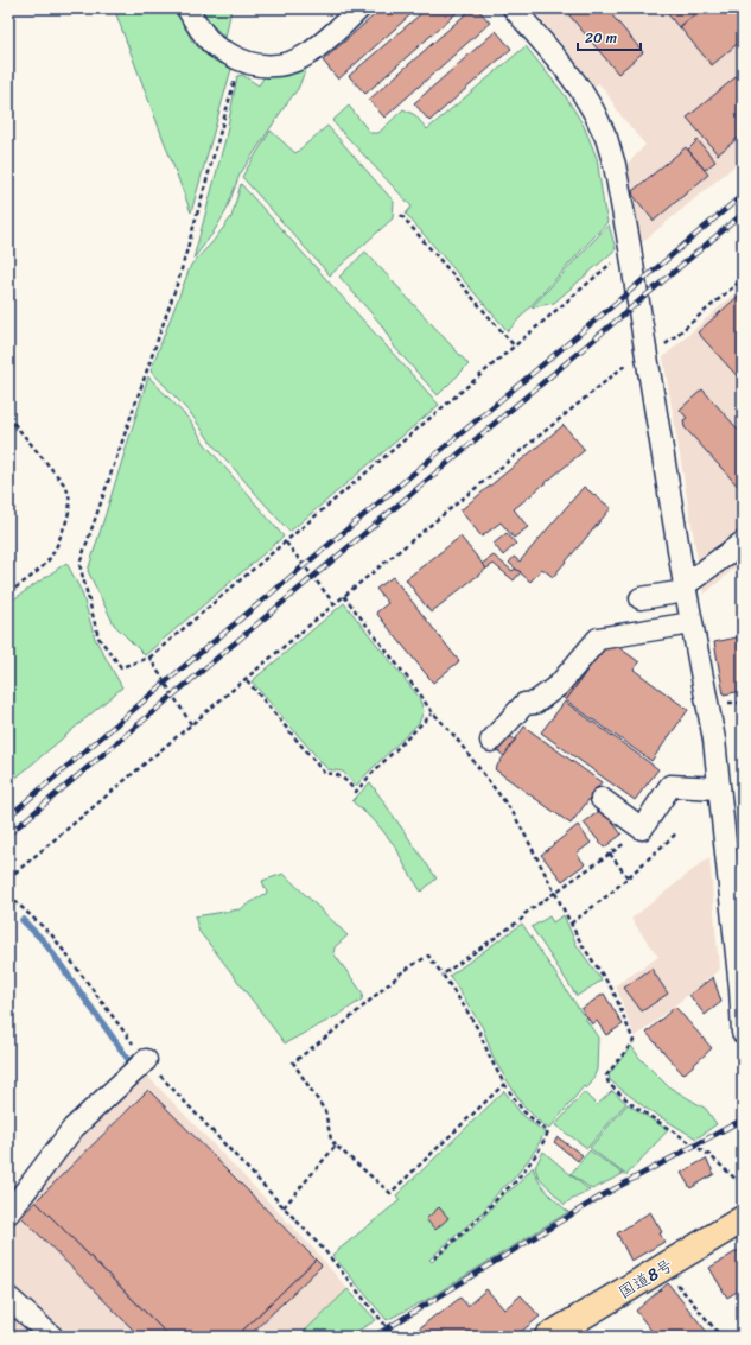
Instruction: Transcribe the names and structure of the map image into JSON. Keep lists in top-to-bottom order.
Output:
{
  "streets": {
    "highway": ["国道8号"]
  },
  "scale_bar": "20 m"
}
